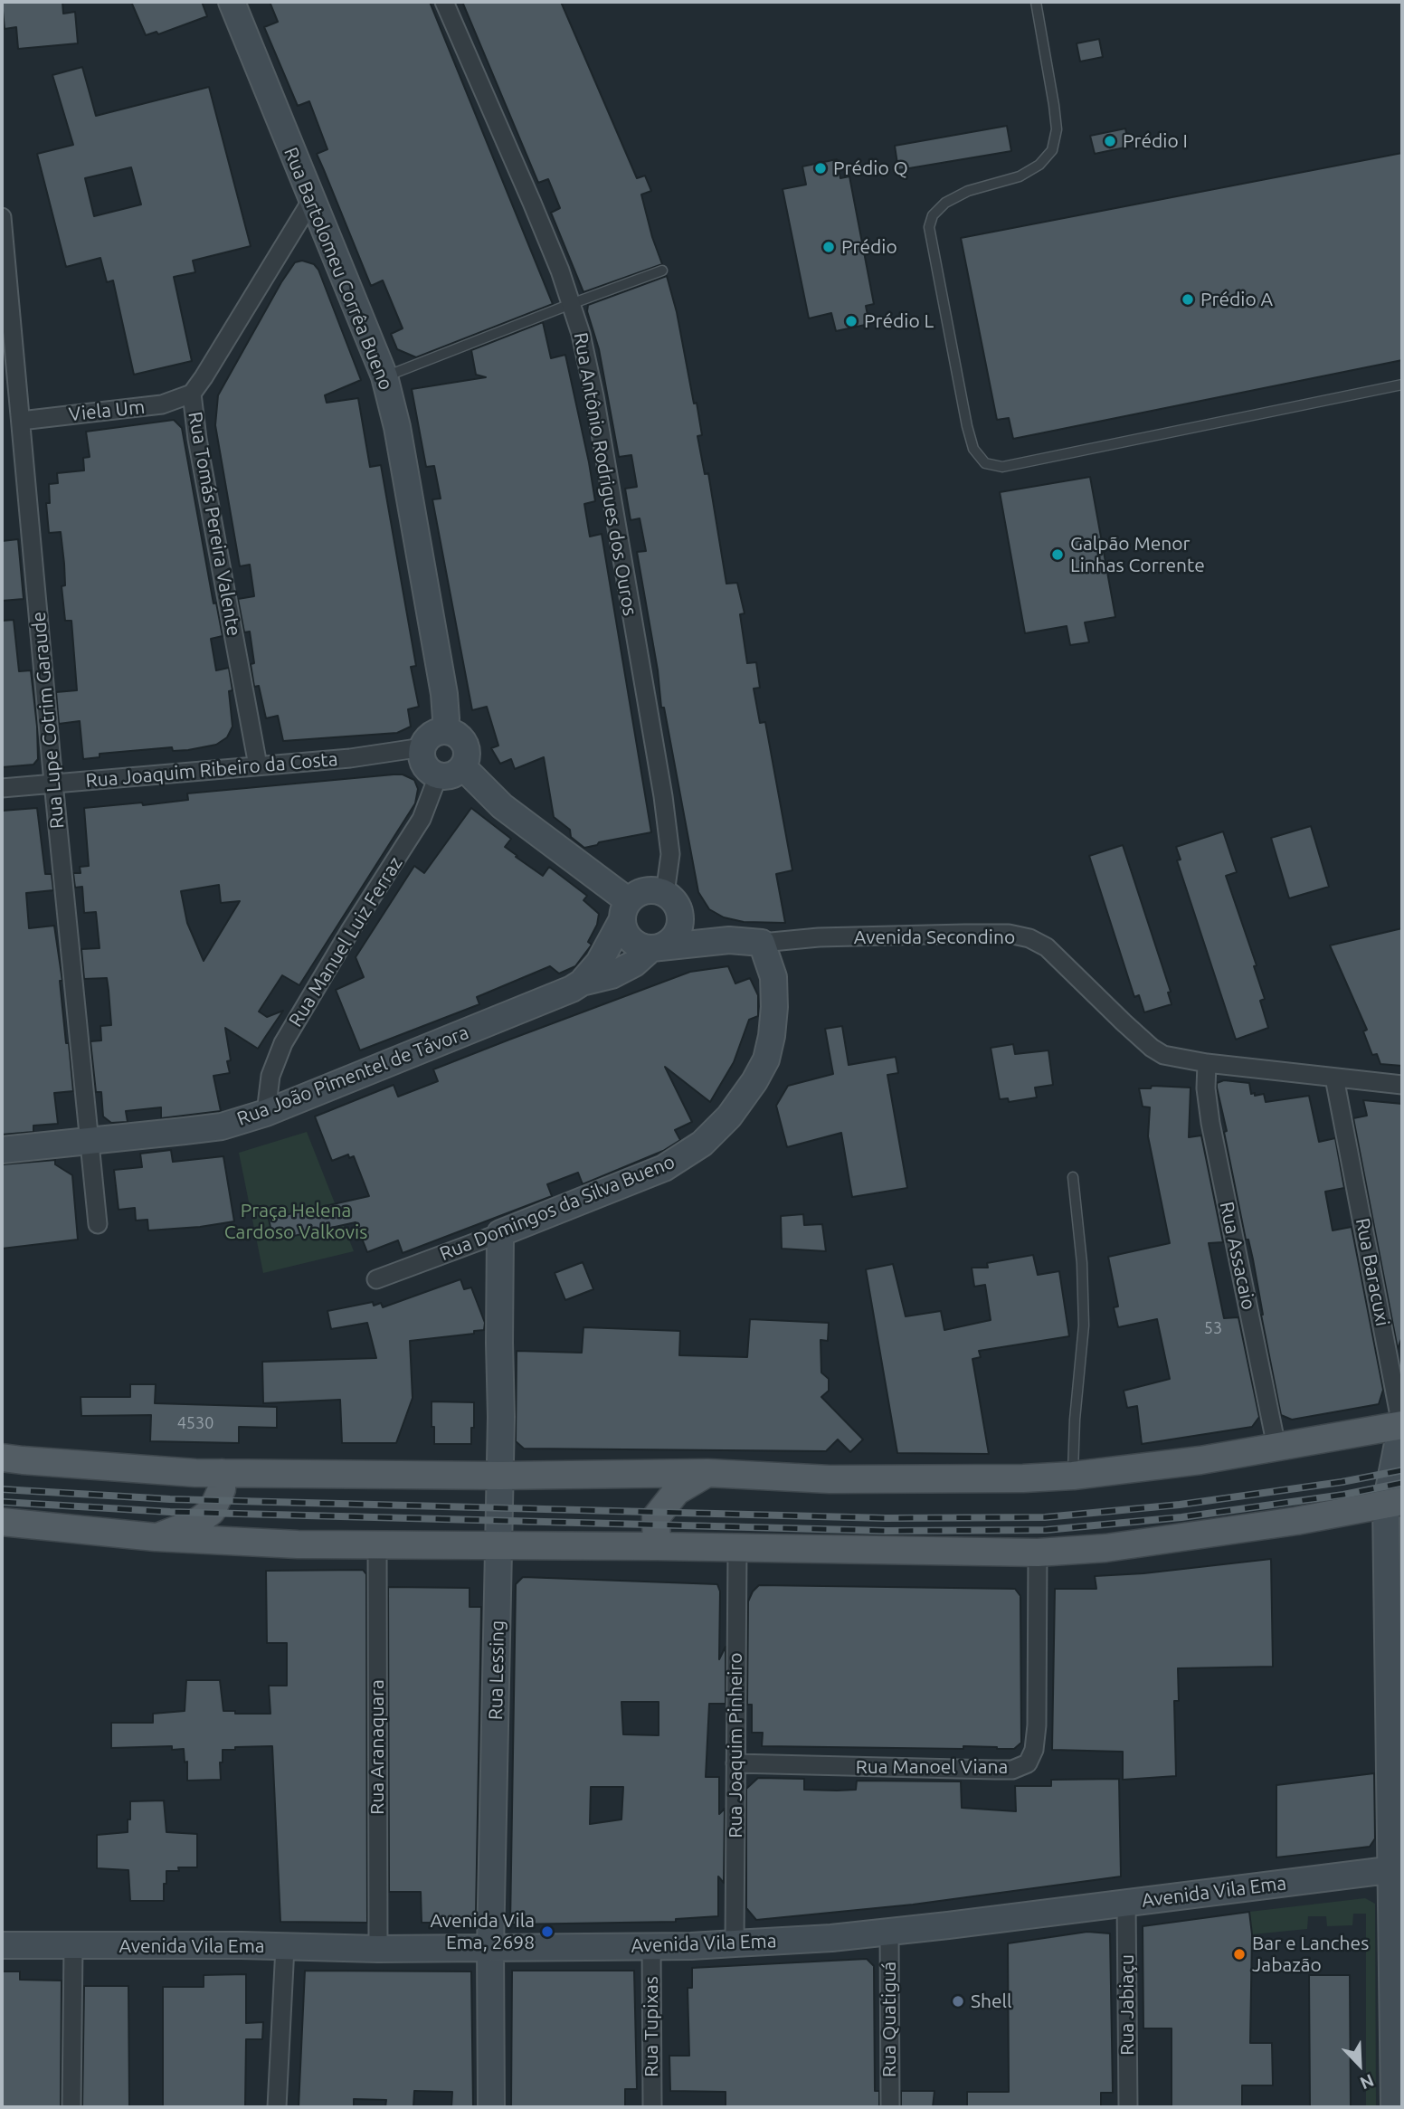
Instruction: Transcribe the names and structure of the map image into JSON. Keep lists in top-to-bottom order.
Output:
{
  "streets": {
    "street": [
      "Rua Bartolomeu Corrêa Bueno",
      "Viela Um",
      "Rua Antônio Rodrigues dos Ouros",
      "Rua Tomás Pereira Valente",
      "Rua Lupe Cotrim Garaude",
      "Rua Joaquim Ribeiro da Costa",
      "Avenida Secondino",
      "Rua Manuel Luiz Ferraz",
      "Rua João Pimentel de Távora",
      "Rua Domingos da Silva Bueno",
      "Rua Assacaio",
      "Rua Baracuxi",
      "Rua Lessing",
      "Rua Joaquim Pinheiro",
      "Rua Aranaquara",
      "Rua Manoel Viana",
      "Avenida Vila Ema",
      "Rua Jabiaçu",
      "Rua Quatiguá",
      "Rua Tupixas"
    ]
  },
  "crossings": [
    ["Rua Bartolomeu Corrêa Bueno", "Rua Tomás Pereira Valente"],
    ["Rua Bartolomeu Corrêa Bueno", "Rua Joaquim Ribeiro da Costa"],
    ["Rua Bartolomeu Corrêa Bueno", "Rua Manuel Luiz Ferraz"],
    ["Viela Um", "Rua Tomás Pereira Valente"],
    ["Viela Um", "Rua Lupe Cotrim Garaude"],
    ["Rua Antônio Rodrigues dos Ouros", "Rua João Pimentel de Távora"],
    ["Rua Tomás Pereira Valente", "Rua Joaquim Ribeiro da Costa"],
    ["Rua Lupe Cotrim Garaude", "Rua Joaquim Ribeiro da Costa"],
    ["Rua Lupe Cotrim Garaude", "Rua João Pimentel de Távora"],
    ["Rua Joaquim Ribeiro da Costa", "Rua Manuel Luiz Ferraz"],
    ["Avenida Secondino", "Rua Domingos da Silva Bueno"],
    ["Avenida Secondino", "Rua Assacaio"],
    ["Avenida Secondino", "Rua Baracuxi"],
    ["Rua Manuel Luiz Ferraz", "Rua João Pimentel de Távora"],
    ["Rua Domingos da Silva Bueno", "Rua Lessing"],
    ["Rua Baracuxi", "Avenida Vila Ema"],
    ["Rua Lessing", "Avenida Vila Ema"],
    ["Rua Joaquim Pinheiro", "Rua Manoel Viana"],
    ["Rua Joaquim Pinheiro", "Avenida Vila Ema"],
    ["Rua Aranaquara", "Avenida Vila Ema"],
    ["Avenida Vila Ema", "Rua Jabiaçu"],
    ["Avenida Vila Ema", "Rua Quatiguá"],
    ["Avenida Vila Ema", "Rua Tupixas"]
  ],
  "parks": ["Praça Helena Cardoso Valkovis"],
  "places": [
    "Prédio I",
    "Prédio Q",
    "Prédio",
    "Prédio A",
    "Prédio L",
    "Galpão Menor Linhas Corrente",
    "Avenida Vila Ema, 2698",
    "Bar e Lanches Jabazão",
    "Shell"
  ],
  "house_numbers": ["53", "4530"],
  "north": "bottom right"
}
